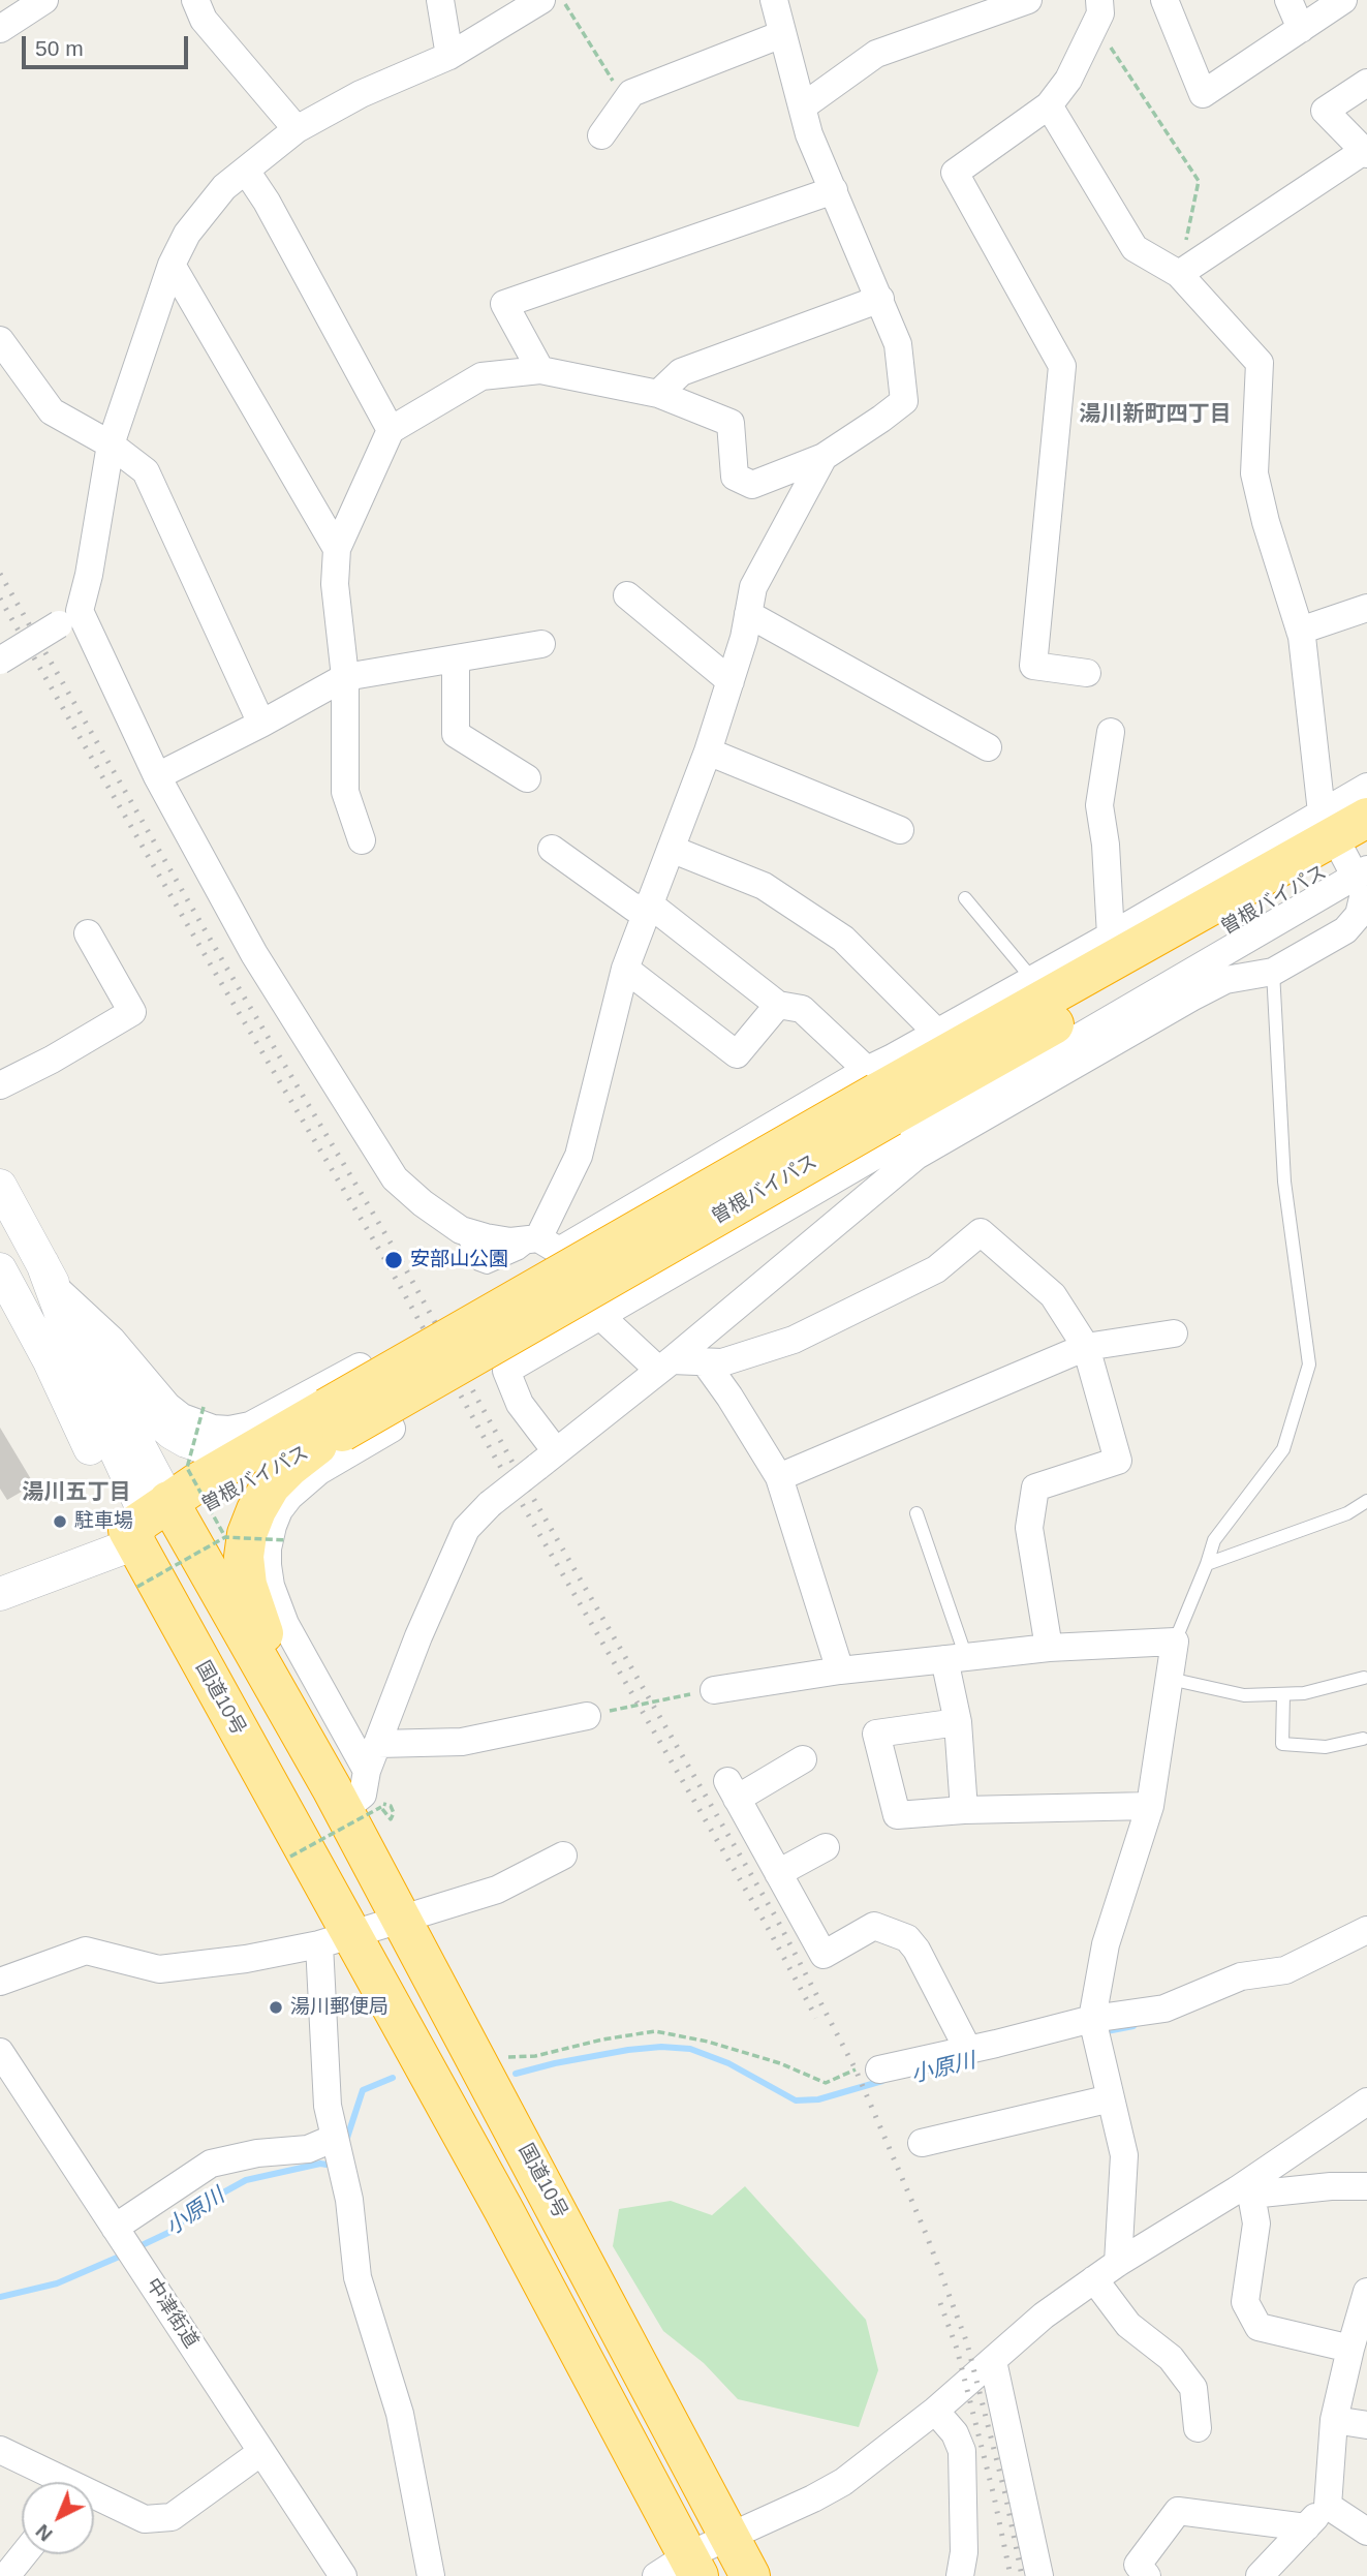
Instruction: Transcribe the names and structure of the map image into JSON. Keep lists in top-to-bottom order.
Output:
{
  "streets": {
    "highway": ["曽根バイパス", "国道10号"],
    "street": ["中津街道"]
  },
  "crossings": [
    ["曽根バイパス", "国道10号"]
  ],
  "districts": ["湯川新町四丁目", "湯川五丁目"],
  "water": ["小原川"],
  "places": ["安部山公園", "駐車場", "湯川郵便局"],
  "scale_bar": "50 m",
  "north": "bottom left"
}
